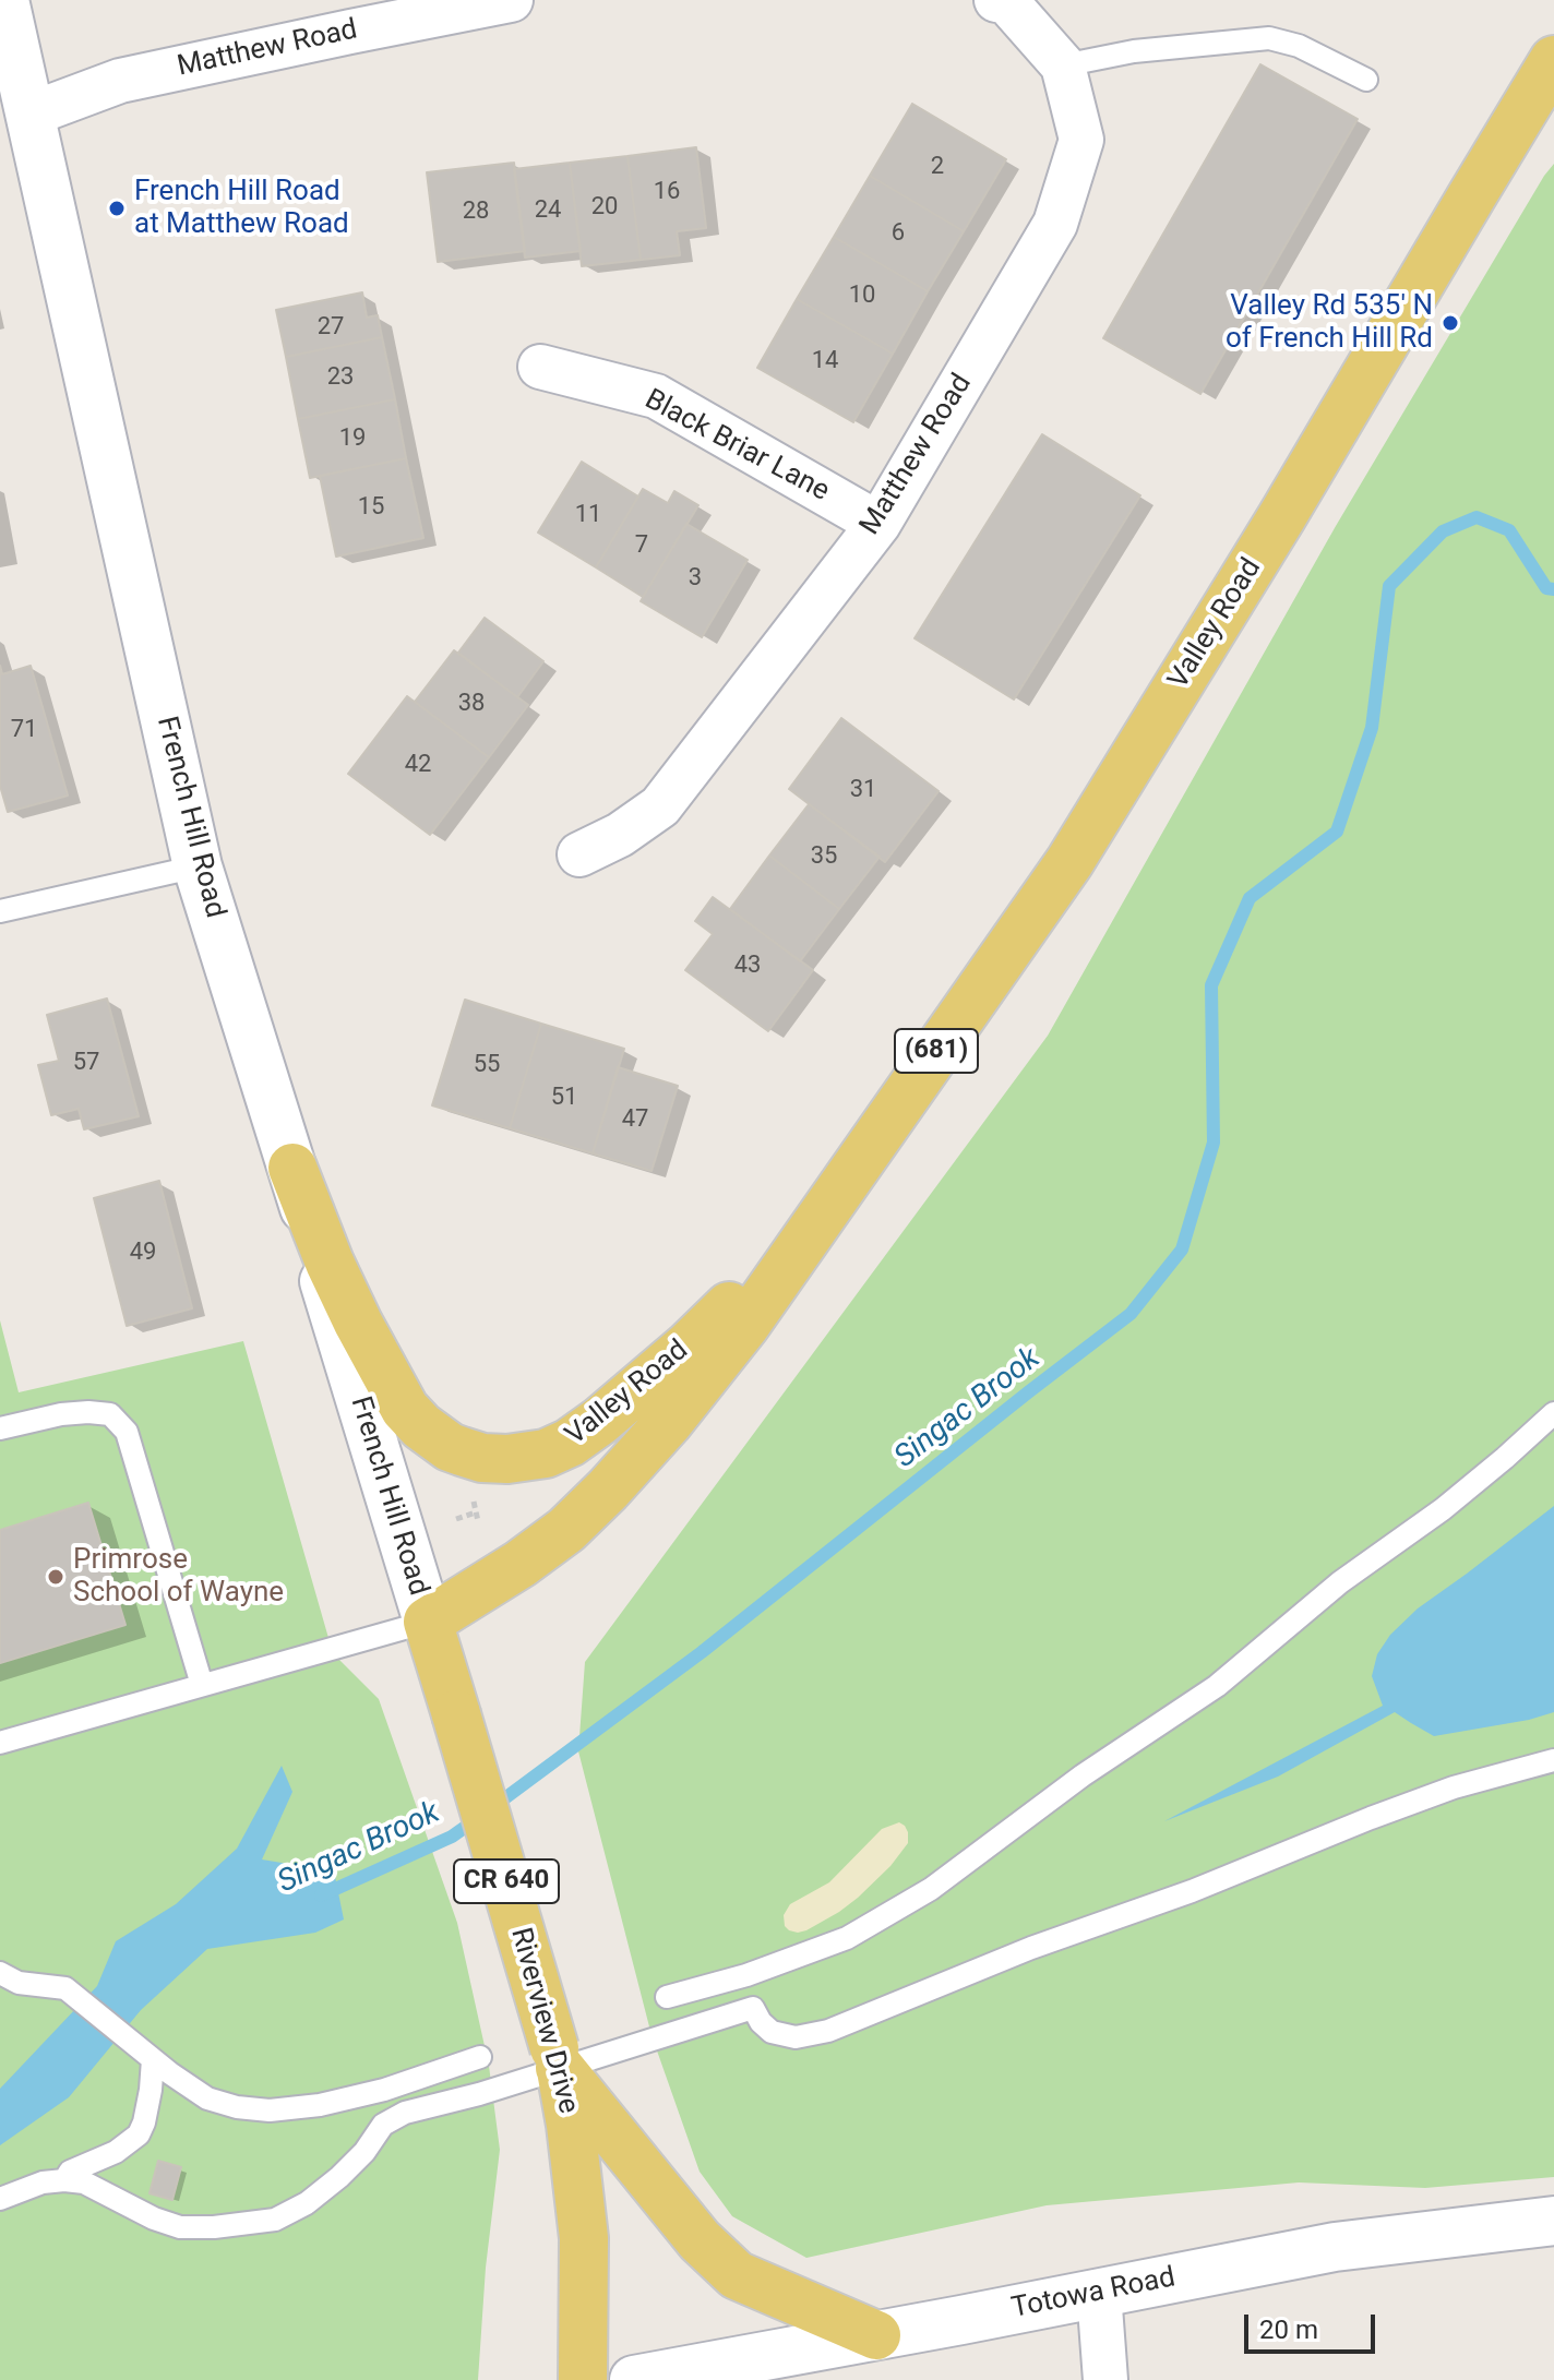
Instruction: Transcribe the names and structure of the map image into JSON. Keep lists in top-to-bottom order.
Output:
{
  "streets": {
    "main road": [
      "Valley Road",
      "French Hill Road",
      "(681)",
      "CR 640",
      "Riverview Drive",
      "Totowa Road"
    ],
    "street": ["Matthew Road", "Black Briar Lane"]
  },
  "crossings": [
    ["Matthew Road", "Black Briar Lane"],
    ["Matthew Road", "French Hill Road"],
    ["Valley Road", "French Hill Road"],
    ["Valley Road", "Riverview Drive"],
    ["French Hill Road", "Riverview Drive"]
  ],
  "water": ["Singac Brook"],
  "places": ["French Hill Road at Matthew Road", "Valley Rd 535' N of French Hill Rd", "Primrose School of Wayne"],
  "house_numbers": [
    "2",
    "16",
    "20",
    "24",
    "28",
    "6",
    "10",
    "27",
    "14",
    "23",
    "19",
    "15",
    "11",
    "7",
    "3",
    "38",
    "71",
    "42",
    "31",
    "35",
    "43",
    "57",
    "55",
    "51",
    "47",
    "49"
  ],
  "scale_bar": "20 m"
}
